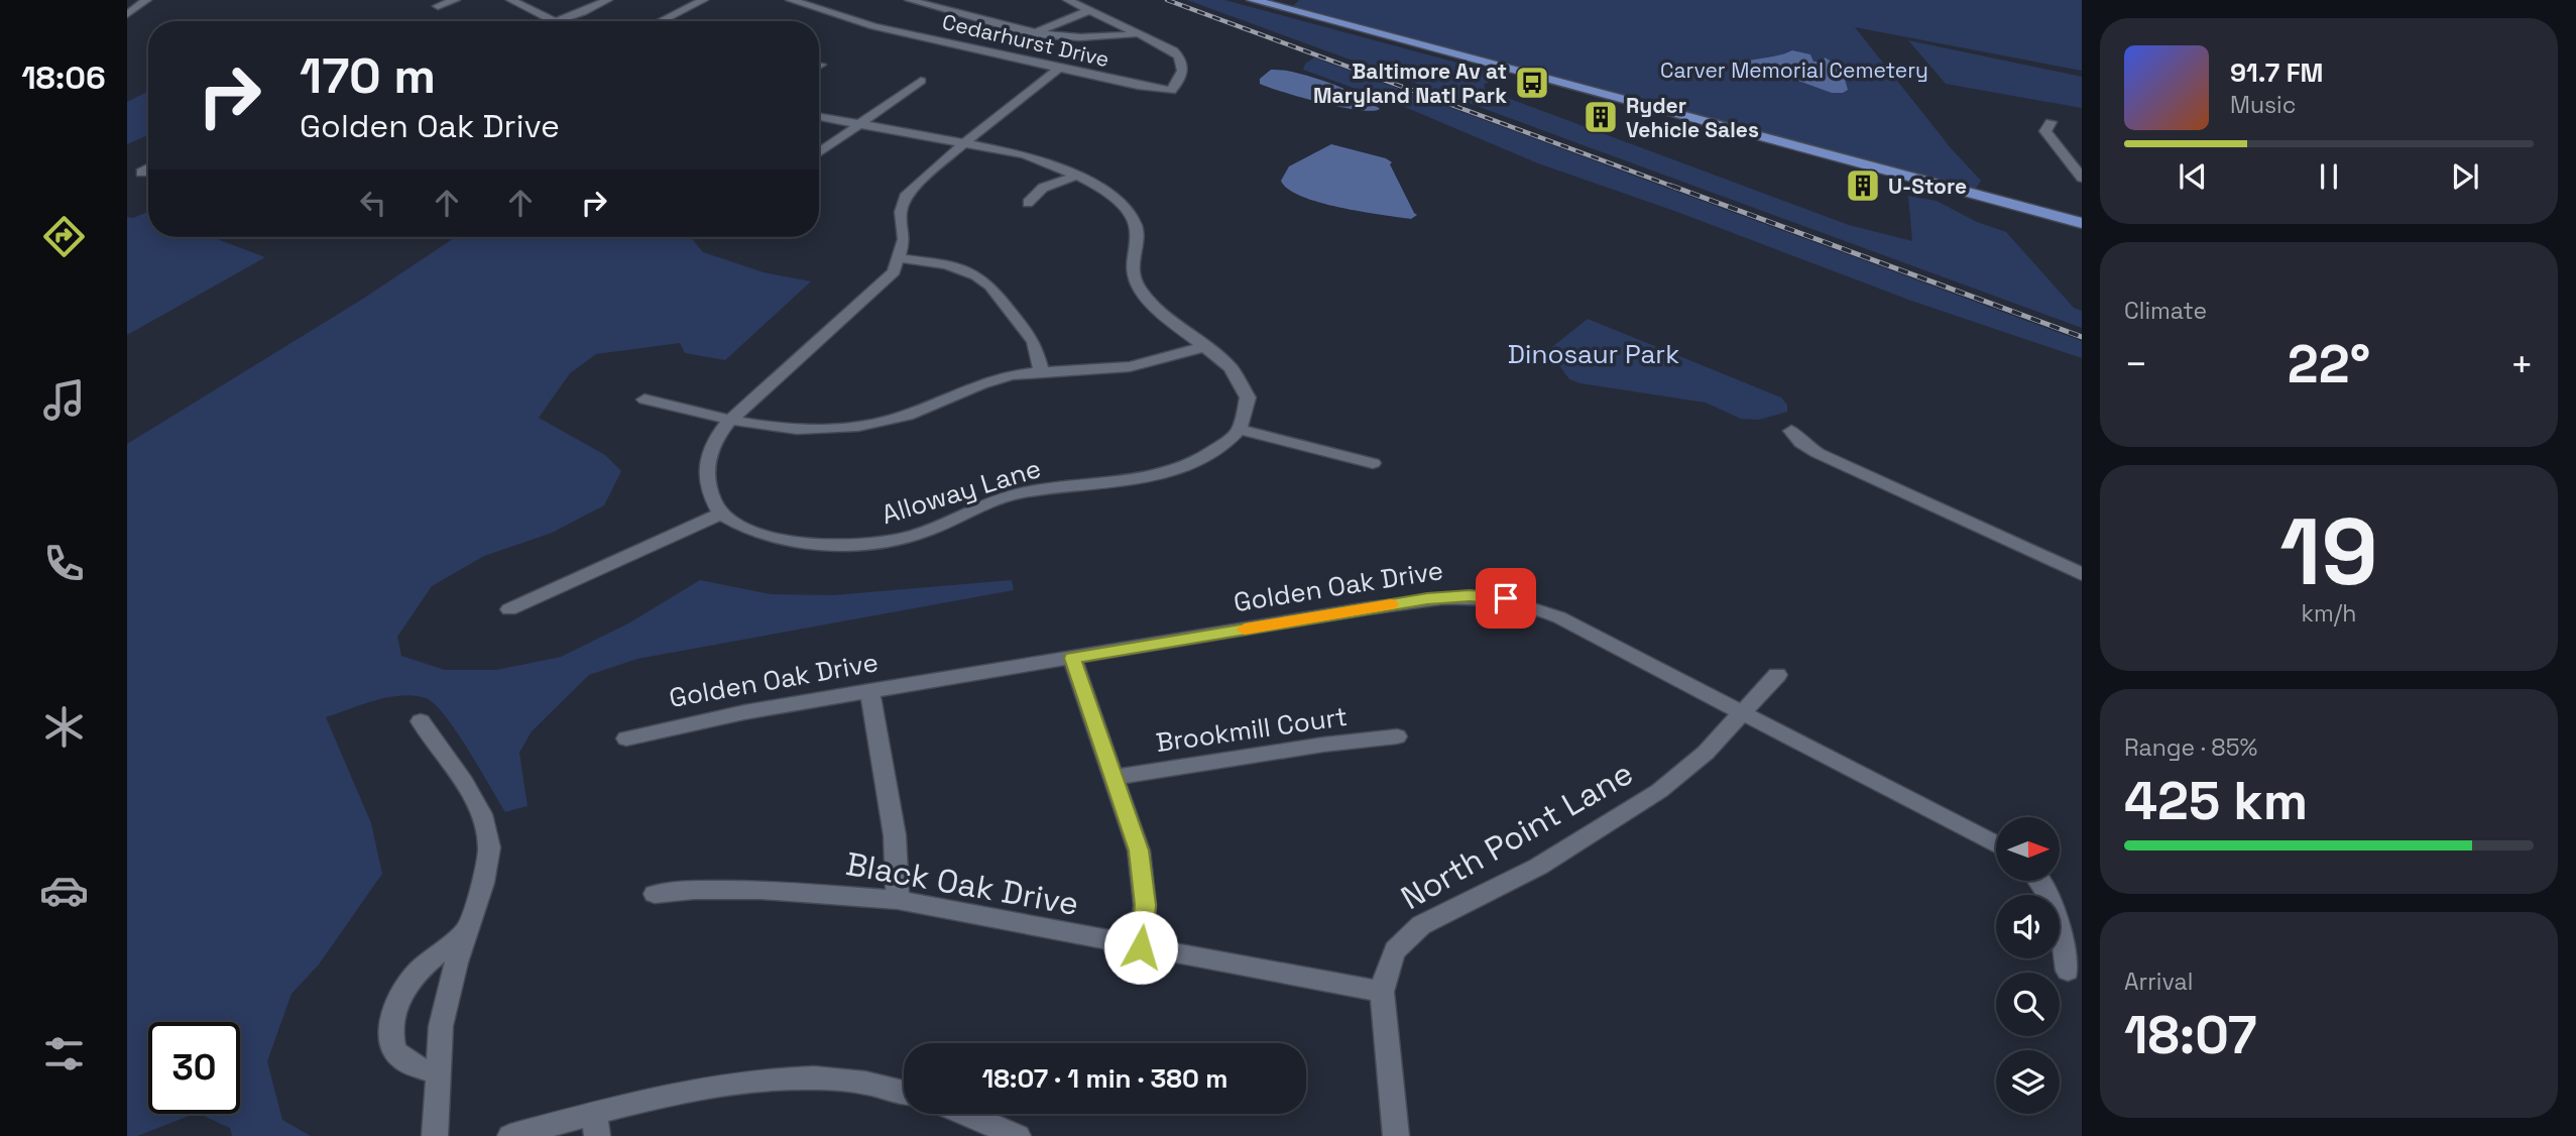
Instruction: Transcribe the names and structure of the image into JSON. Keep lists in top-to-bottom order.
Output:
{
  "streets": {
    "street": [
      "Cedarhurst Drive",
      "Alloway Lane",
      "Golden Oak Drive",
      "Brookmill Court",
      "North Point Lane",
      "Black Oak Drive"
    ]
  },
  "crossings": [
    ["Golden Oak Drive", "North Point Lane"],
    ["North Point Lane", "Black Oak Drive"]
  ],
  "parks": ["Carver Memorial Cemetery", "Dinosaur Park"],
  "places": {
    "bus stop": ["Baltimore Av at Maryland Natl Park"],
    "building": ["Ryder Vehicle Sales", "U-Store"]
  },
  "north": "right",
  "page": {
    "tabs": "18:06",
    "turn": ["170 m", "Golden Oak Drive"],
    "song": ["91.7 FM", "Music"],
    "tile": [
      "Climate",
      ["19", "km/h"],
      ["Range · 85%", "425 km"],
      ["Arrival", "18:07"]
    ],
    "heat": ["−", "22°", "+"],
    "limit": "30",
    "trip": "18:07 · 1 min · 380 m"
  }
}
